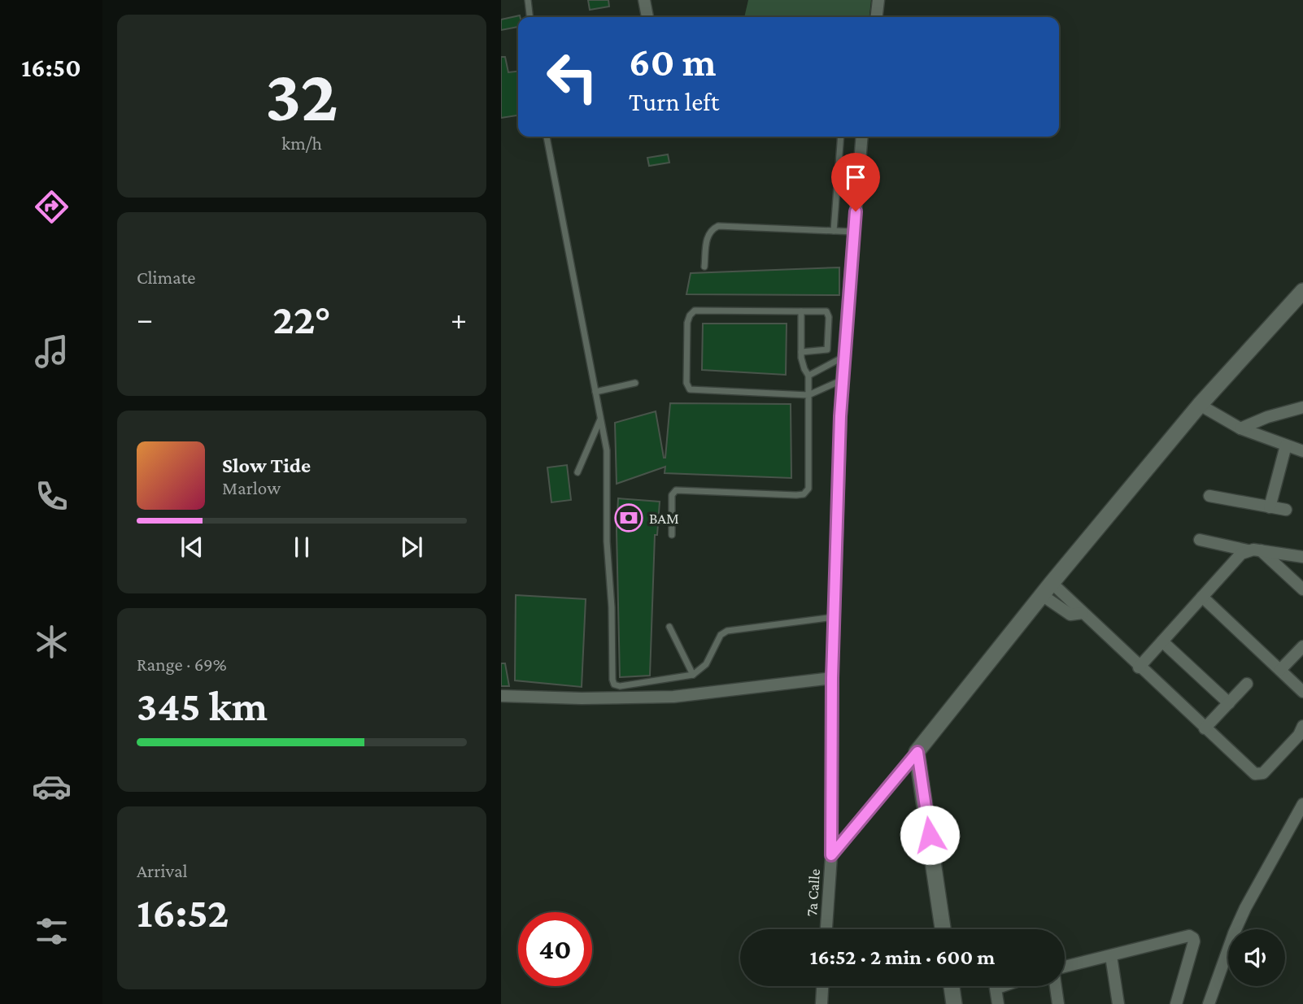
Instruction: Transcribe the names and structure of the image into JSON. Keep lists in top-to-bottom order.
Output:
{
  "streets": {
    "street": ["7a Calle"]
  },
  "places": {
    "bank": ["BAM"]
  },
  "page": {
    "tabs": "16:50",
    "tile": [
      ["32", "km/h"],
      "Climate",
      ["Range · 69%", "345 km"],
      ["Arrival", "16:52"]
    ],
    "turn": ["60 m", "Turn left"],
    "heat": ["−", "22°", "+"],
    "song": ["Slow Tide", "Marlow"],
    "limit": "40",
    "trip": "16:52 · 2 min · 600 m"
  }
}
